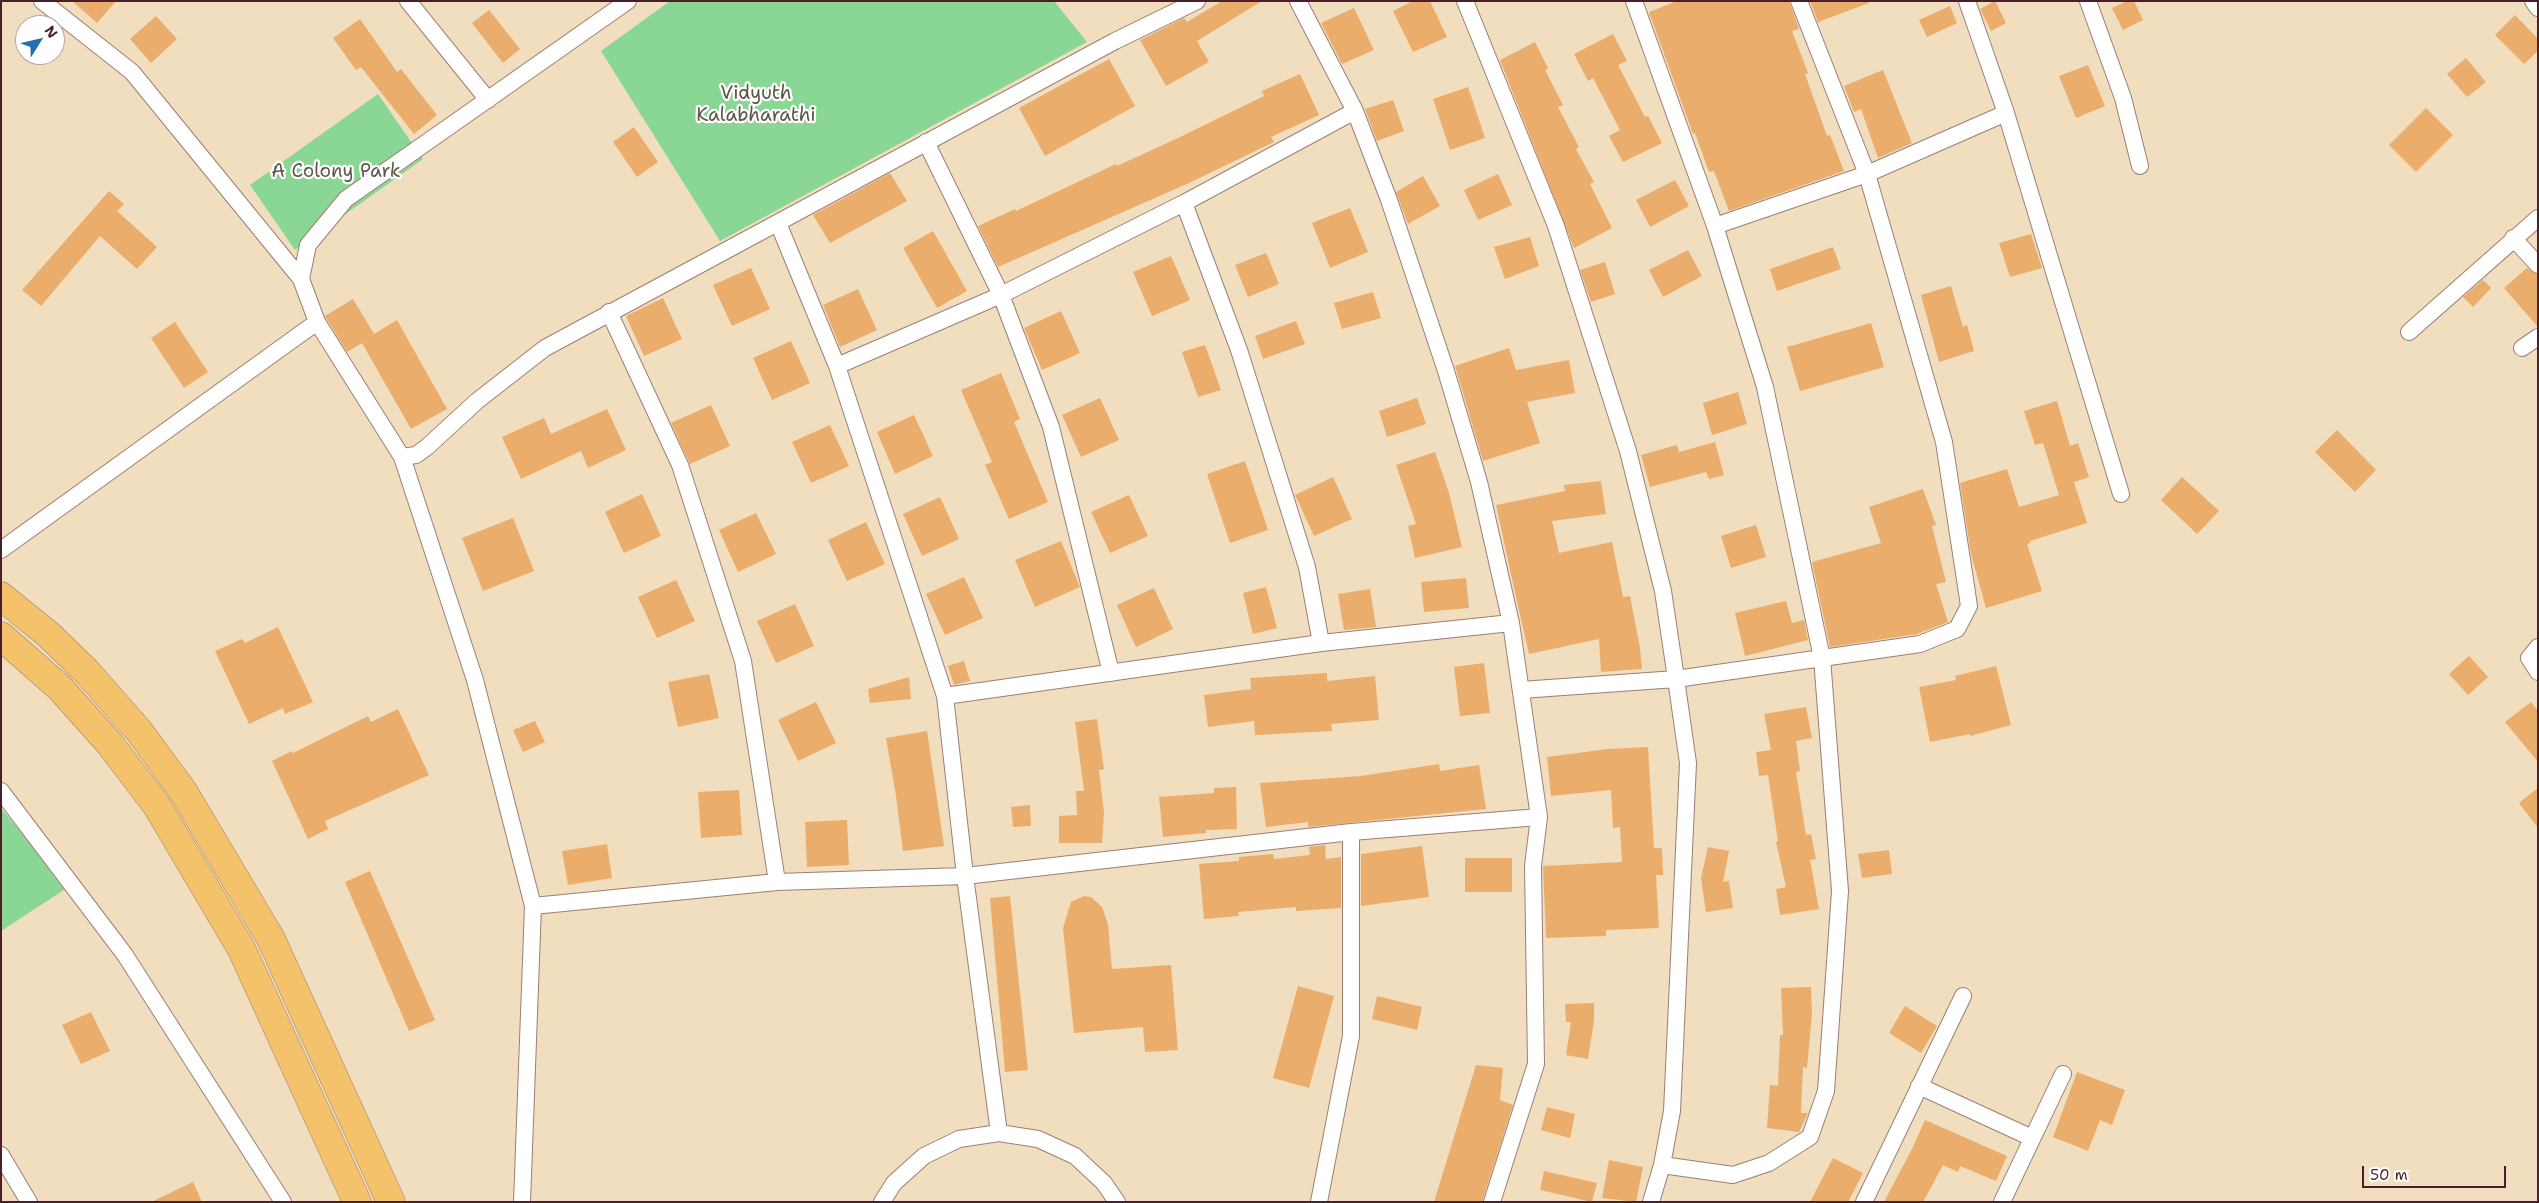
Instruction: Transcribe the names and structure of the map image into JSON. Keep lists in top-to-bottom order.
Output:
{
  "parks": ["Vidyuth Kalabharathi", "A Colony Park"],
  "scale_bar": "50 m",
  "north": "top right"
}
